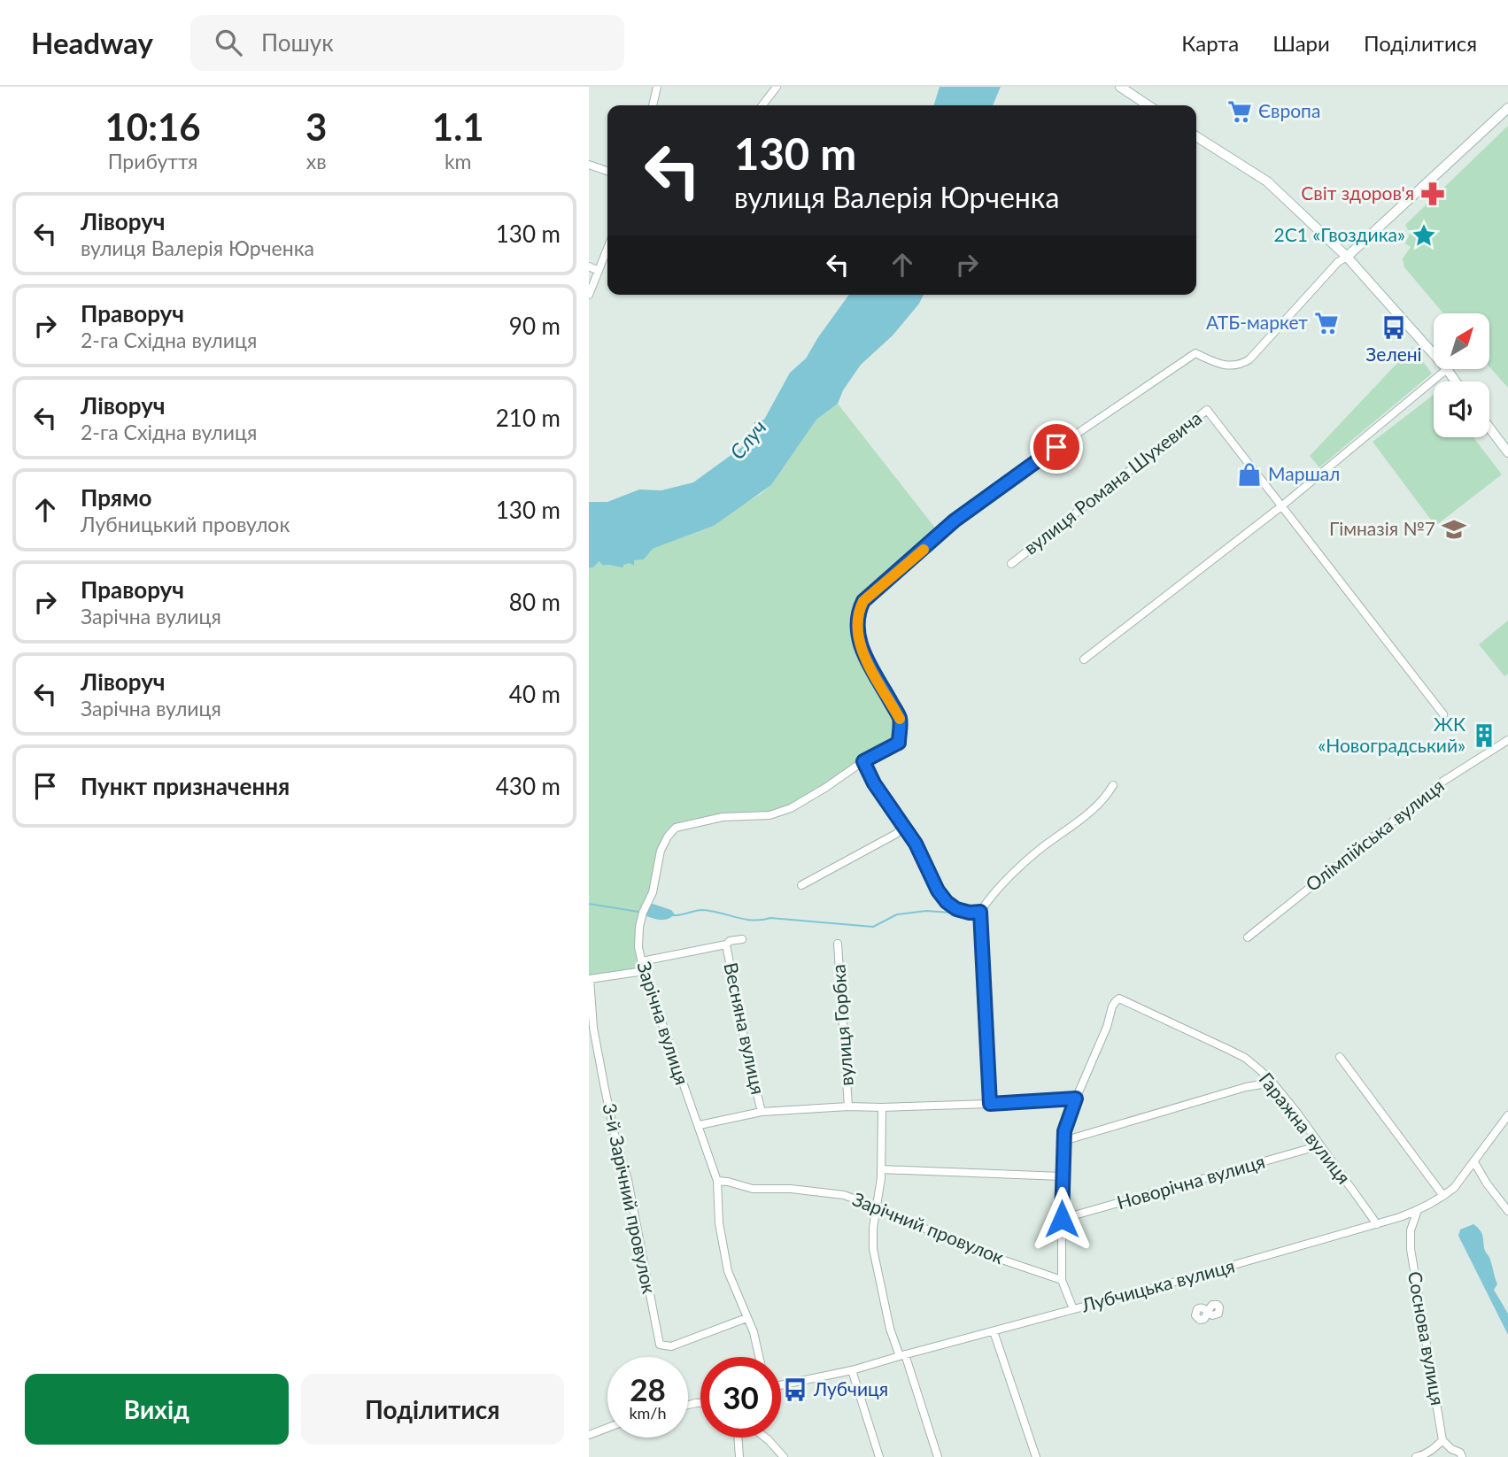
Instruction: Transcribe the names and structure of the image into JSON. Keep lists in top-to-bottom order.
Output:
{
  "streets": {
    "street": [
      "вулиця Романа Шухевича",
      "Олімпійська вулиця",
      "Зарічна вулиця",
      "вулиця Горбка",
      "Весняна вулиця",
      "Гаражна вулиця",
      "Новорічна вулиця",
      "3-й Зарічний провулок",
      "Зарічний провулок",
      "Лубчицька вулиця",
      "Соснова вулиця"
    ]
  },
  "crossings": [
    ["Зарічна вулиця", "Весняна вулиця"],
    ["Зарічна вулиця", "3-й Зарічний провулок"],
    ["Зарічна вулиця", "Зарічний провулок"],
    ["Гаражна вулиця", "Новорічна вулиця"],
    ["Гаражна вулиця", "Лубчицька вулиця"],
    ["Лубчицька вулиця", "Соснова вулиця"]
  ],
  "water": ["Случ"],
  "places": {
    "supermarket": ["Європа", "АТБ-маркет"],
    "pharmacy": ["Світ здоров'я"],
    "place": ["2С1 «Гвоздика»"],
    "bus stop": ["Зелені", "Лубчиця"],
    "shop": ["Маршал"],
    "school or university": ["Гімназія №7"],
    "building": ["ЖК «Новоградський»"]
  },
  "north": "top right",
  "page": {
    "header": "Headway",
    "search": "Пошук",
    "nav": ["Карта", "Шари", "Поділитися"],
    "eta": [
      "10:16",
      "Прибуття",
      "3",
      "хв",
      "1.1",
      "km"
    ],
    "turn": ["130 m", "вулиця Валерія Юрченка"],
    "list": [
      {
        "name": "Ліворуч",
        "note": "вулиця Валерія Юрченка",
        "value": "130 m"
      },
      {
        "name": "Праворуч",
        "note": "2-га Східна вулиця",
        "value": "90 m"
      },
      {
        "name": "Ліворуч",
        "note": "2-га Східна вулиця",
        "value": "210 m"
      },
      {
        "name": "Прямо",
        "note": "Лубницький провулок",
        "value": "130 m"
      },
      {
        "name": "Праворуч",
        "note": "Зарічна вулиця",
        "value": "80 m"
      },
      {
        "name": "Ліворуч",
        "note": "Зарічна вулиця",
        "value": "40 m"
      },
      {
        "name": "Пункт призначення",
        "value": "430 m"
      }
    ],
    "speed": "28 km/h",
    "limit": "30",
    "buttons": ["Вихід", "Поділитися"]
  }
}
